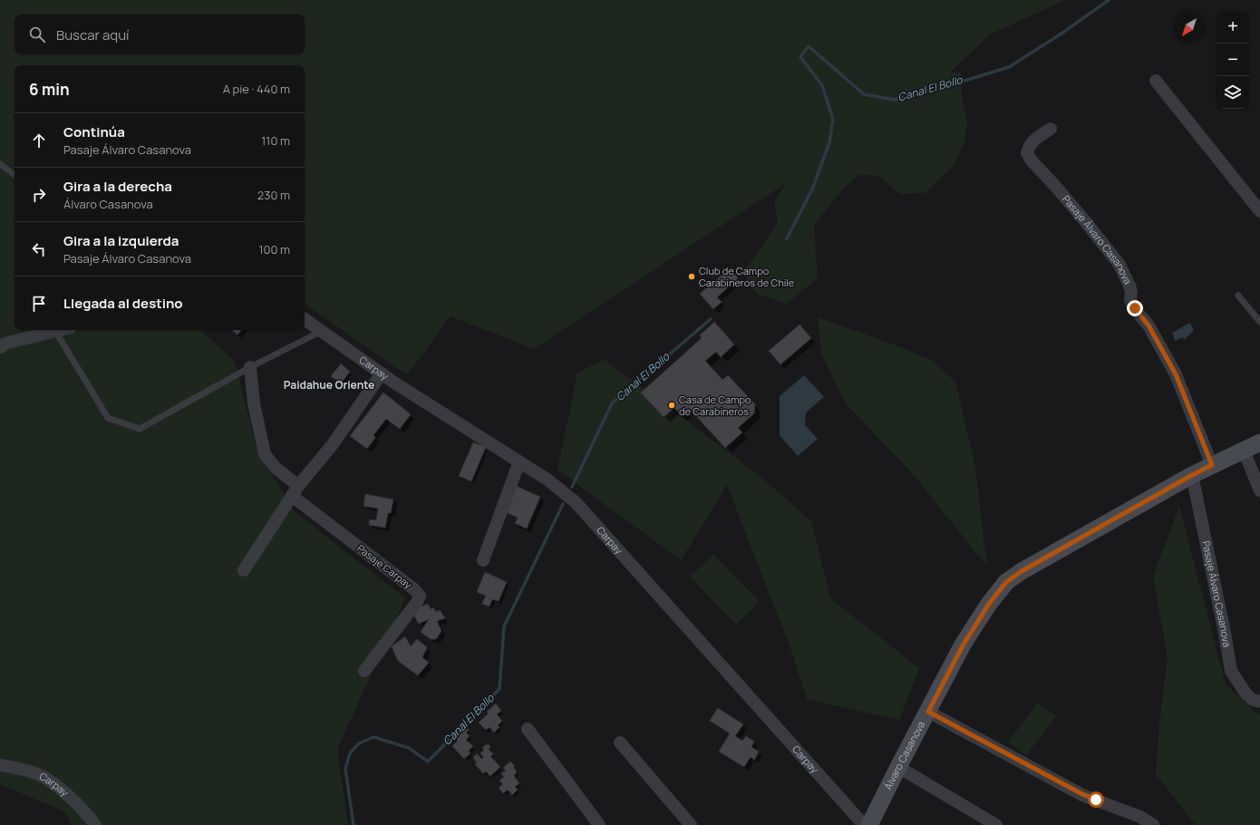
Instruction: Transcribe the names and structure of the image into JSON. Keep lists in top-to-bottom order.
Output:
{
  "streets": {
    "street": [
      "Pasaje Álvaro Casanova",
      "Carpay",
      "Pasaje Carpay",
      "Álvaro Casanova"
    ]
  },
  "crossings": [
    ["Pasaje Álvaro Casanova", "Álvaro Casanova"]
  ],
  "districts": ["Paidahue Oriente"],
  "water": ["Canal El Bollo"],
  "places": ["Club de Campo Carabineros de Chile", "Casa de Campo de Carabineros"],
  "north": "bottom left",
  "page": {
    "map_buttons": ["+", "−"],
    "search": "Buscar aquí",
    "heading": ["6 min", "A pie · 440 m"],
    "list": [
      ["Continúa", "Pasaje Álvaro Casanova", "110 m"],
      ["Gira a la derecha", "Álvaro Casanova", "230 m"],
      ["Gira a la izquierda", "Pasaje Álvaro Casanova", "100 m"],
      "Llegada al destino"
    ]
  }
}
